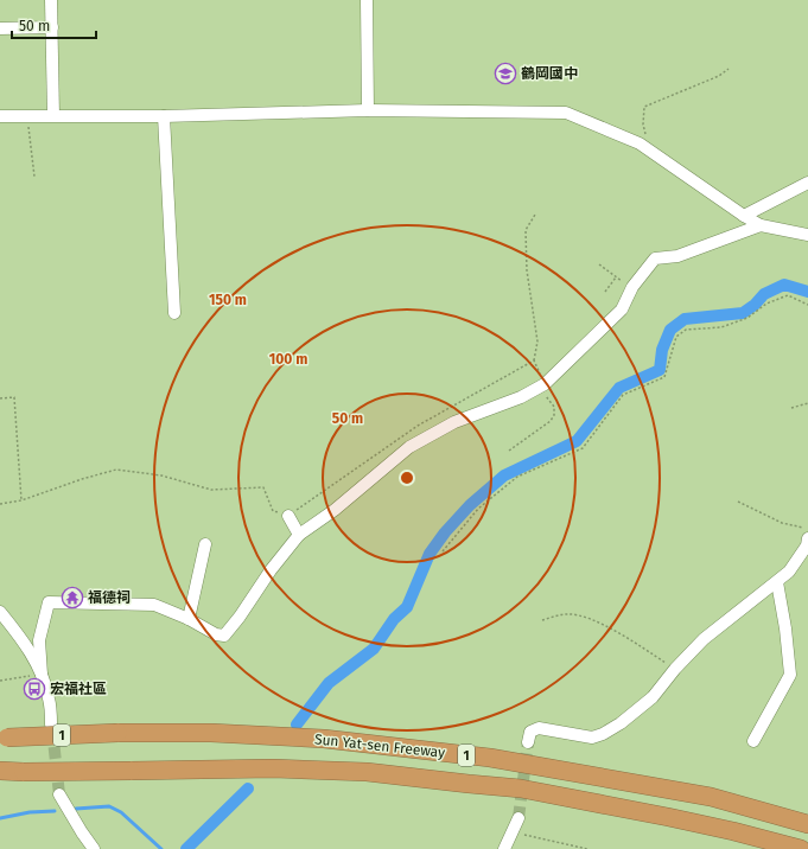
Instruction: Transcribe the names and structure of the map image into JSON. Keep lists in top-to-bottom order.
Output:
{
  "streets": {
    "highway": ["1", "Sun Yat-sen Freeway"]
  },
  "places": {
    "school or university": ["鶴岡國中"],
    "temple": ["福德祠"],
    "bus stop": ["宏福社區"]
  },
  "scale_bar": "50 m",
  "rings": ["150 m", "100 m", "50 m"]
}
